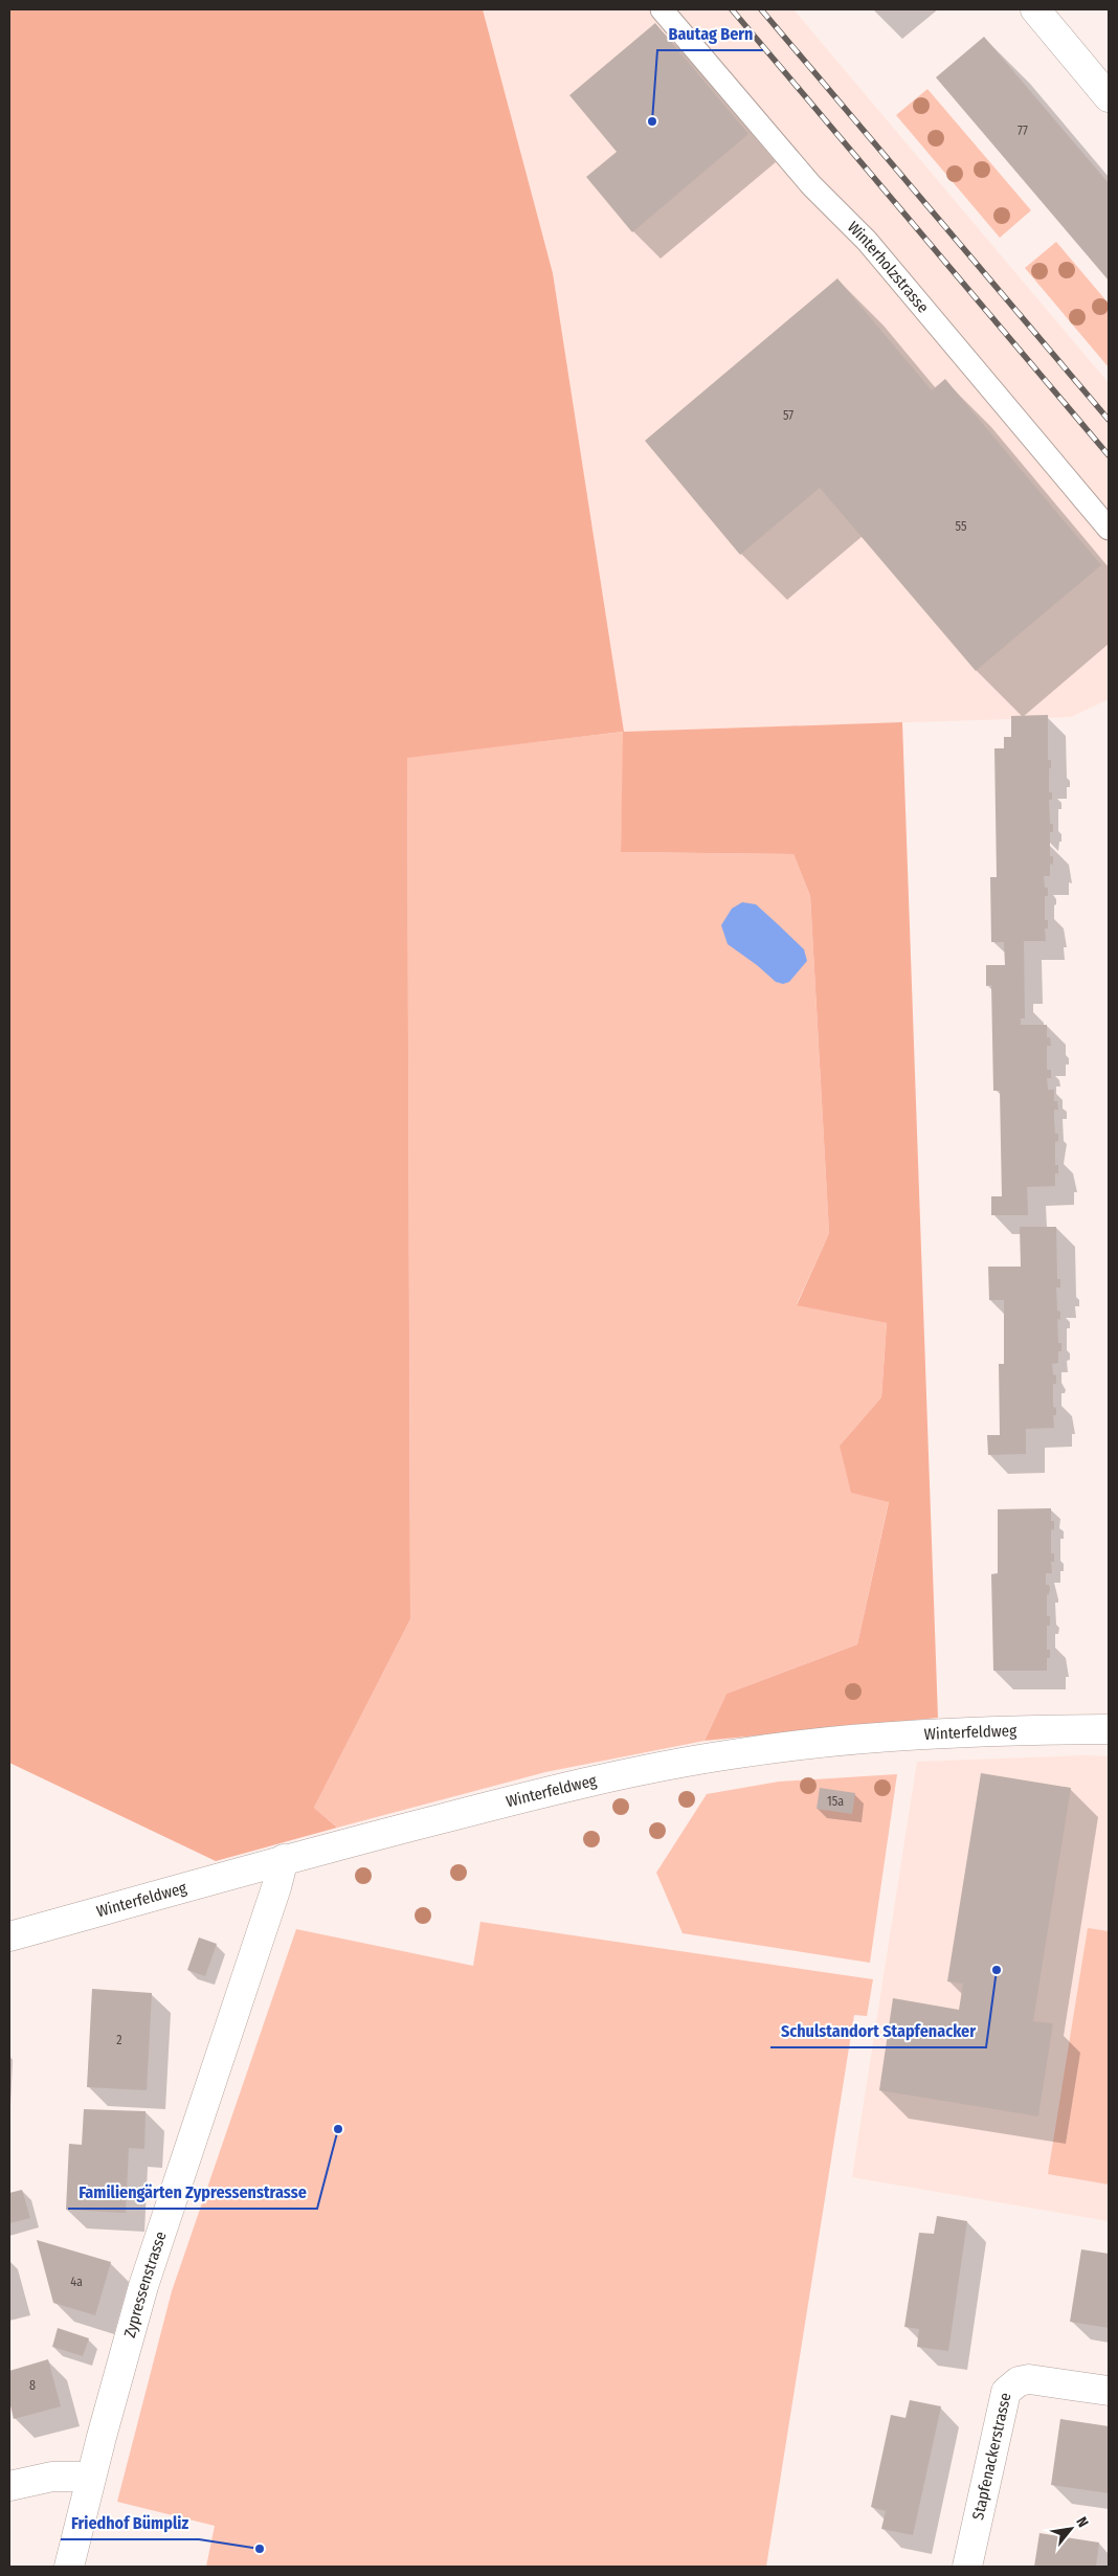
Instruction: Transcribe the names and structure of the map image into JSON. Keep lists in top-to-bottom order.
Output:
{
  "streets": {
    "street": ["Winterfeldweg", "Zypressenstrasse", "Stapfenackerstrasse"],
    "lane": ["Winterholzstrasse"]
  },
  "crossings": [
    ["Winterfeldweg", "Zypressenstrasse"]
  ],
  "places": [
    "Bautag Bern",
    "Schulstandort Stapfenacker",
    "Familiengärten Zypressenstrasse",
    "Friedhof Bümpliz"
  ],
  "house_numbers": [
    "77",
    "57",
    "55",
    "15a",
    "2",
    "4a",
    "8"
  ],
  "north": "top right"
}
